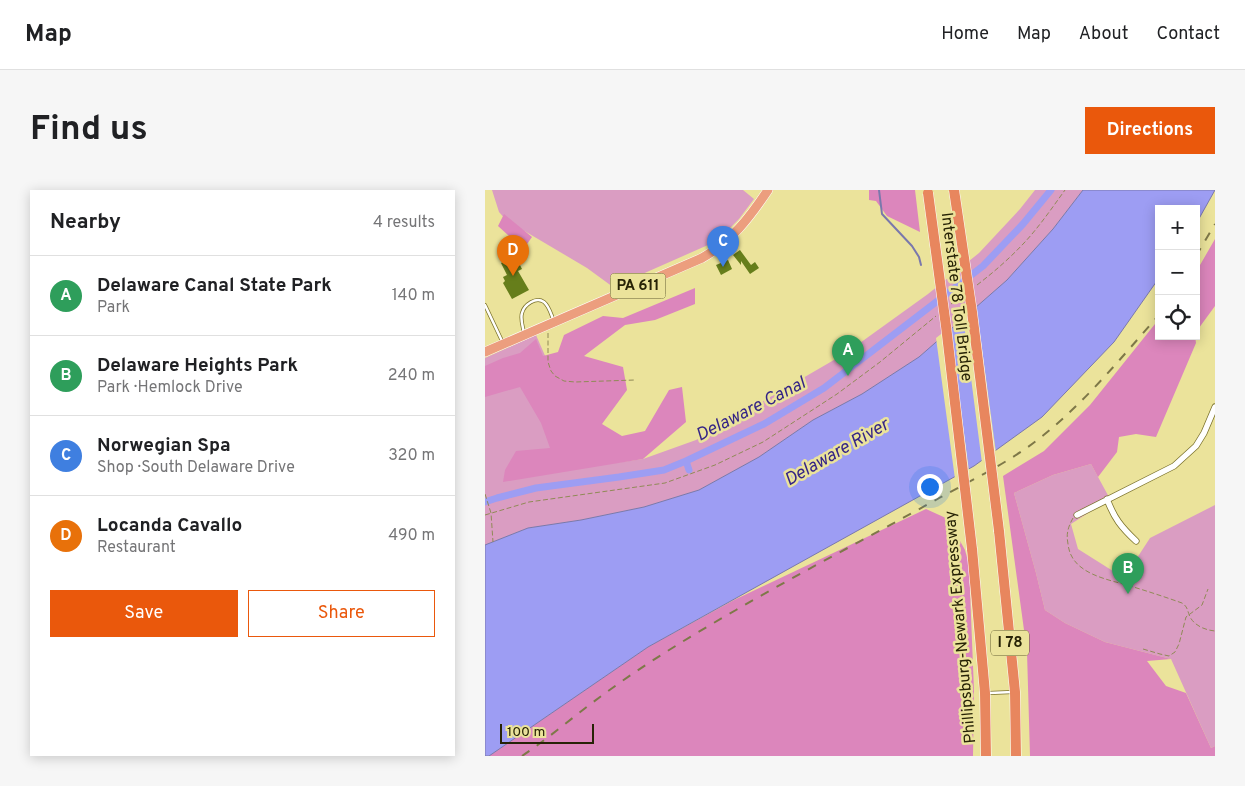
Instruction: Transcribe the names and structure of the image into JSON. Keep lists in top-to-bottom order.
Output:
{
  "streets": {
    "highway": [
      "PA 611",
      "Interstate 78 Toll Bridge",
      "Phillipsburg-Newark Expressway",
      "I 78"
    ]
  },
  "crossings": [
    ["Interstate 78 Toll Bridge", "Phillipsburg-Newark Expressway"],
    ["Interstate 78 Toll Bridge", "I 78"]
  ],
  "water": ["Delaware Canal", "Delaware River"],
  "scale_bar": "100 m",
  "page": {
    "header": "Map",
    "nav": [
      "Home",
      "Map",
      "About",
      "Contact"
    ],
    "buttons": [
      "Directions",
      ["Save", "Share"]
    ],
    "title": "Find us",
    "heading": ["Nearby", "4 results"],
    "map_buttons": ["+", "−"],
    "pins": [
      "C",
      "D",
      "A",
      "B"
    ],
    "list": [
      {
        "mark": "A",
        "name": "Delaware Canal State Park",
        "note": "Park",
        "value": "140 m"
      },
      {
        "mark": "B",
        "name": "Delaware Heights Park",
        "note": "Park · Hemlock Drive",
        "value": "240 m"
      },
      {
        "mark": "C",
        "name": "Norwegian Spa",
        "note": "Shop · South Delaware Drive",
        "value": "320 m"
      },
      {
        "mark": "D",
        "name": "Locanda Cavallo",
        "note": "Restaurant",
        "value": "490 m"
      }
    ],
    "scale": "100 m"
  }
}
